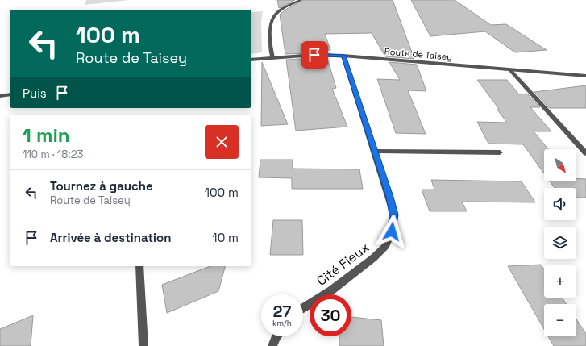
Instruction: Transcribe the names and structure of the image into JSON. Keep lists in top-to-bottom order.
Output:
{
  "streets": {
    "street": ["Route de Taisey", "Cité Fieux"]
  },
  "crossings": [
    ["Route de Taisey", "Cité Fieux"]
  ],
  "north": "bottom right",
  "page": {
    "turn": ["100 m", "Route de Taisey"],
    "then": "Puis",
    "heading": ["1 min", "110 m · 18:23"],
    "map_buttons": ["+", "−"],
    "list": [
      {
        "name": "Tournez à gauche",
        "note": "Route de Taisey",
        "value": "100 m"
      },
      {
        "name": "Arrivée à destination",
        "value": "10 m"
      }
    ],
    "speed": "27 km/h",
    "limit": "30"
  }
}
